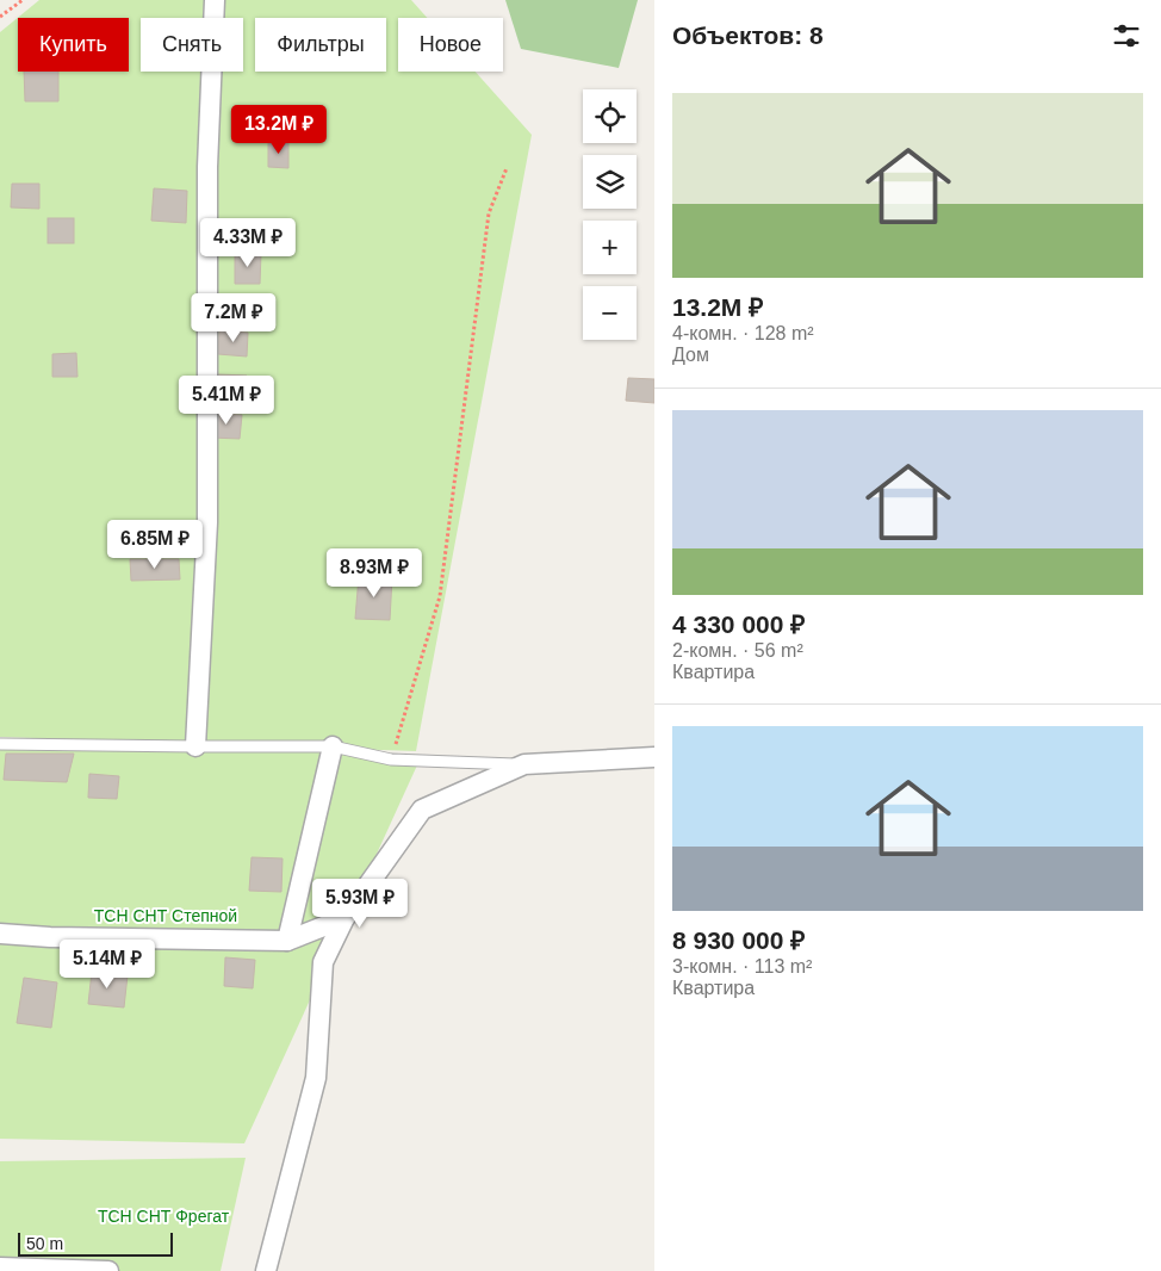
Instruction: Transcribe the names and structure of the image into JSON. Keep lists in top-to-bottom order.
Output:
{
  "parks": ["ТСН СНТ Степной", "ТСН СНТ Фрегат"],
  "scale_bar": "50 m",
  "page": {
    "heading": "Объектов: 8",
    "chip": [
      "Купить",
      "Снять",
      "Фильтры",
      "Новое"
    ],
    "list": [
      {
        "name": "13.2M ₽",
        "note": "4-комн. · 128 m² · Дом"
      },
      {
        "name": "4 330 000 ₽",
        "note": "2-комн. · 56 m² · Квартира"
      },
      {
        "name": "8 930 000 ₽",
        "note": "3-комн. · 113 m² · Квартира"
      }
    ],
    "map_buttons": ["+", "−"],
    "price": [
      "13.2M ₽",
      "4.33M ₽",
      "7.2M ₽",
      "5.41M ₽",
      "6.85M ₽",
      "8.93M ₽",
      "5.93M ₽",
      "5.14M ₽"
    ],
    "scale": "50 m"
  }
}
